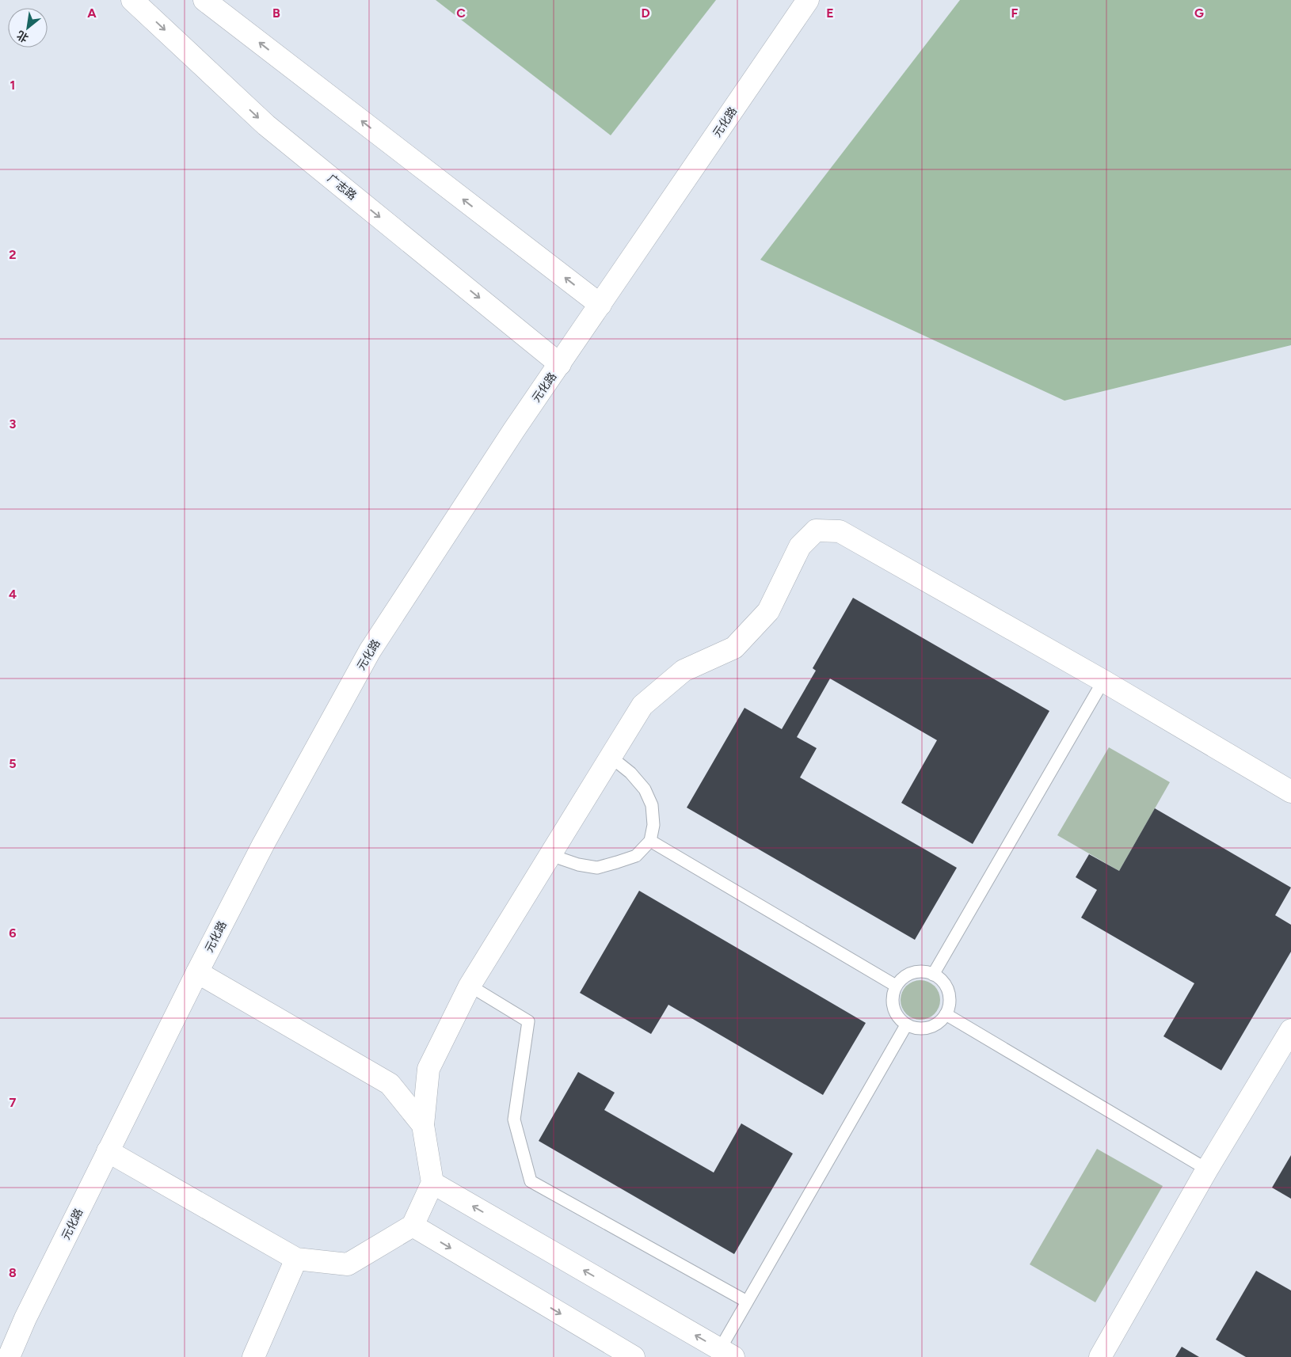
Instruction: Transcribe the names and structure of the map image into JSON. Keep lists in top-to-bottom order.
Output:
{
  "streets": {
    "street": ["元化路", "广志路"]
  },
  "crossings": [
    ["元化路", "广志路"]
  ],
  "north": "bottom left",
  "grid": {
    "columns": [
      "A",
      "B",
      "C",
      "D",
      "E",
      "F",
      "G"
    ],
    "rows": [
      "1",
      "2",
      "3",
      "4",
      "5",
      "6",
      "7",
      "8"
    ]
  }
}
